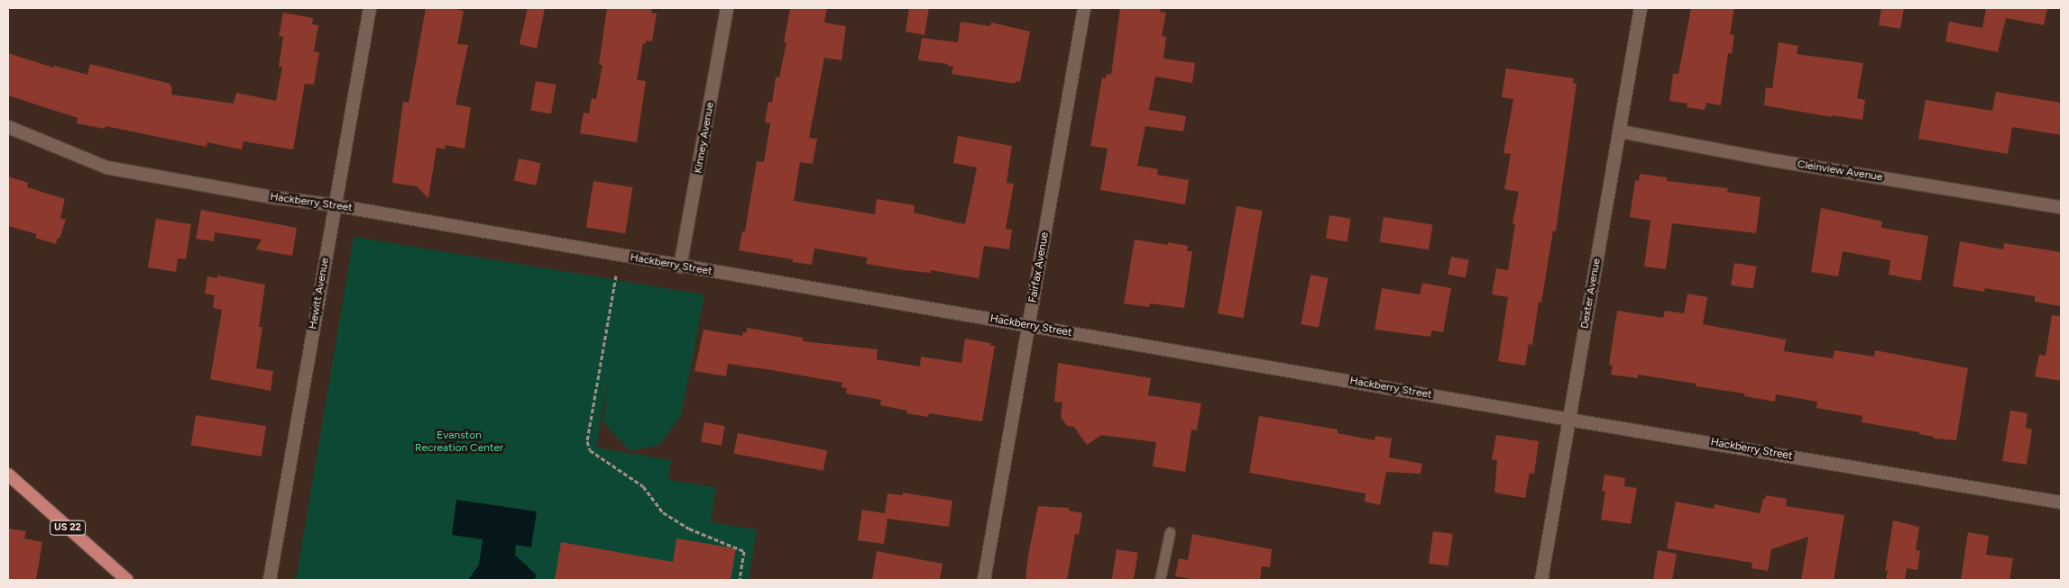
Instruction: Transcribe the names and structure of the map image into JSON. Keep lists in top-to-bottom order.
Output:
{
  "streets": {
    "main road": ["US 22"],
    "street": [
      "Kinney Avenue",
      "Cleinview Avenue",
      "Hackberry Street",
      "Fairfax Avenue",
      "Hewitt Avenue",
      "Dexter Avenue"
    ]
  },
  "crossings": [
    ["Kinney Avenue", "Hackberry Street"],
    ["Cleinview Avenue", "Dexter Avenue"],
    ["Hackberry Street", "Fairfax Avenue"],
    ["Hackberry Street", "Hewitt Avenue"],
    ["Hackberry Street", "Dexter Avenue"]
  ],
  "parks": ["Evanston Recreation Center"]
}
